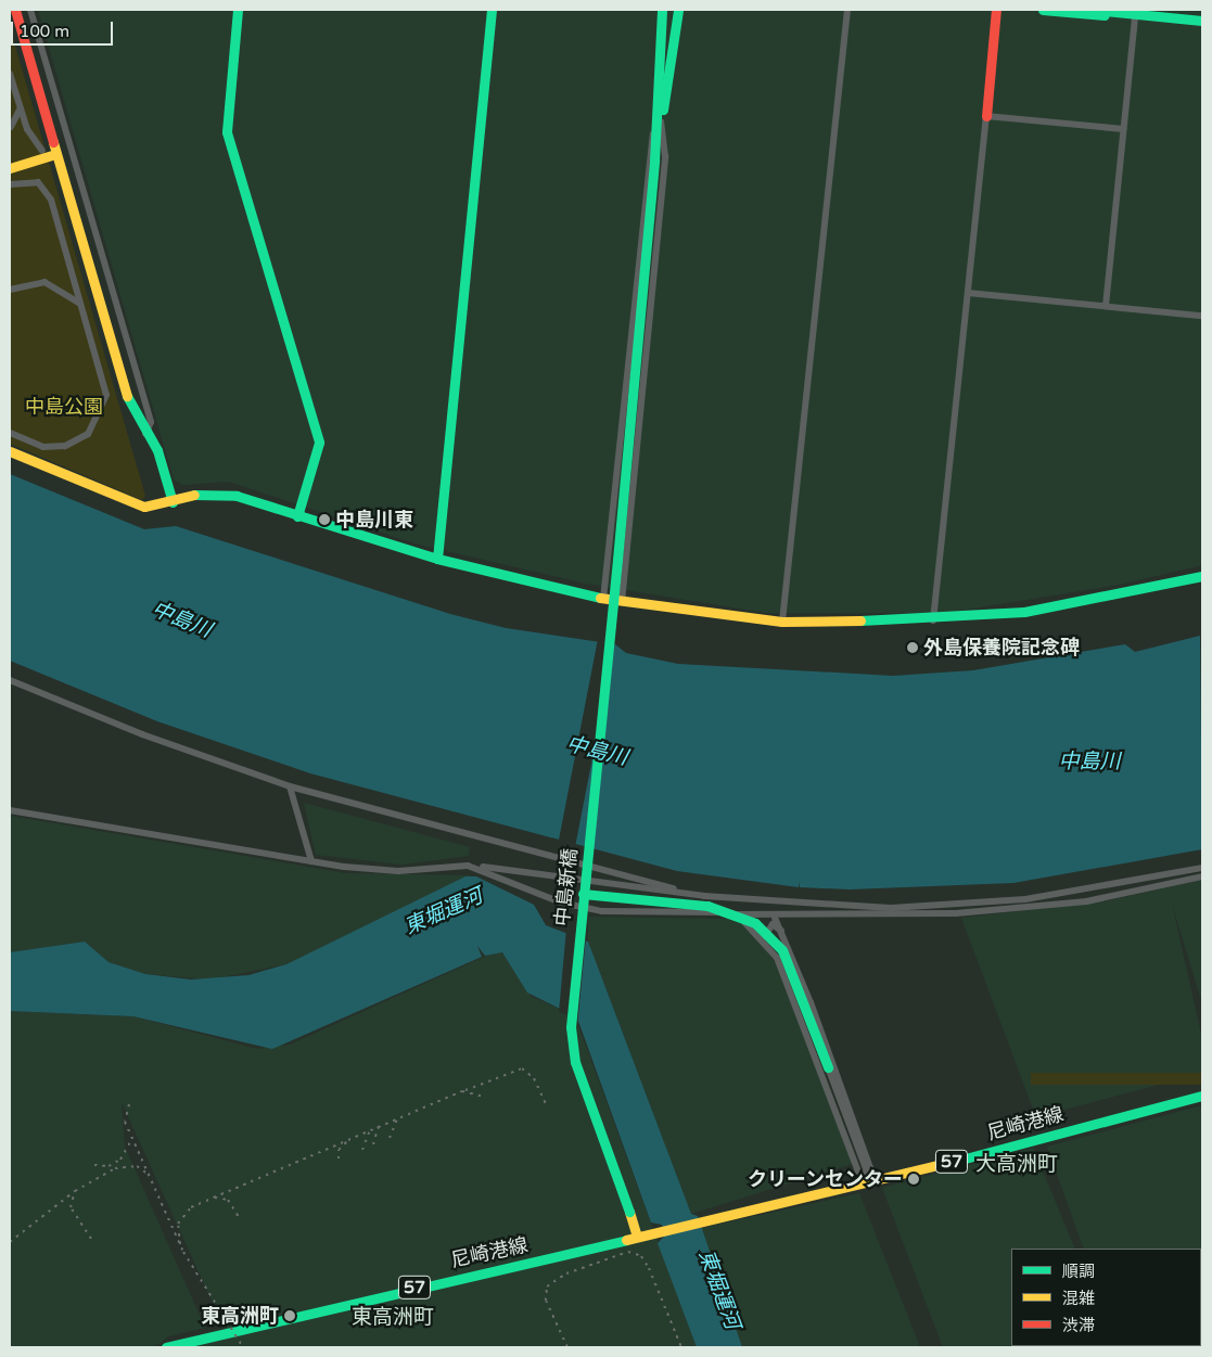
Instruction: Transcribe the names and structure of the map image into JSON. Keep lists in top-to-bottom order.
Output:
{
  "streets": {
    "main road": ["中島新橋", "尼崎港線", "57"]
  },
  "crossings": [
    ["中島新橋", "尼崎港線"]
  ],
  "districts": ["大高洲町", "東高洲町"],
  "water": ["中島川", "東堀運河"],
  "parks": ["中島公園"],
  "places": [
    "中島川東",
    "外島保養院記念碑",
    "クリーンセンター",
    "東高洲町"
  ],
  "legend": ["順調", "混雑", "渋滞"],
  "scale_bar": "100 m"
}
